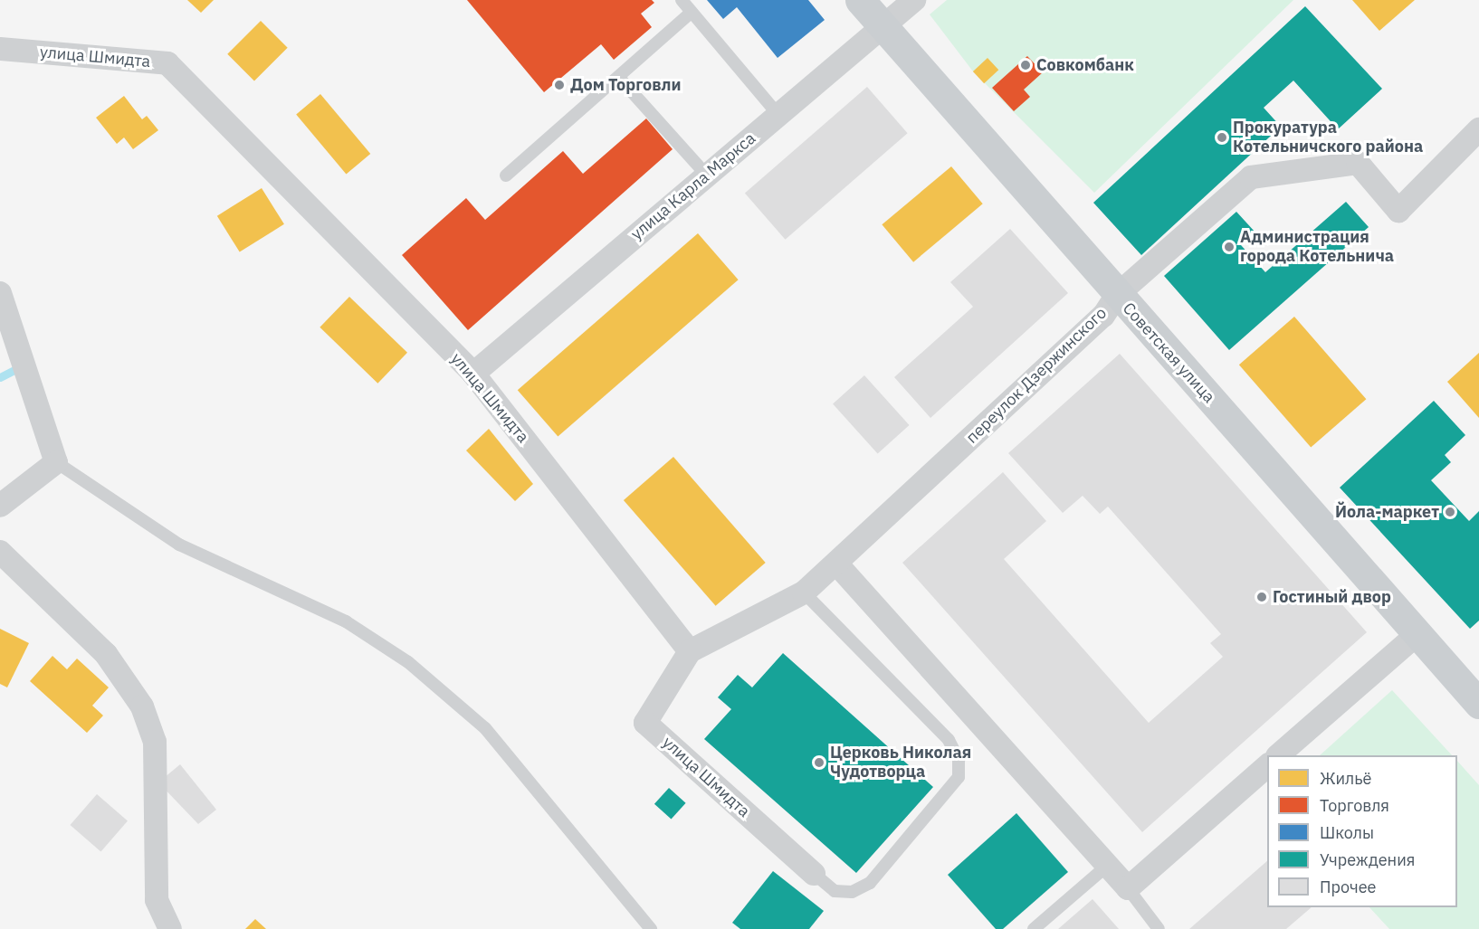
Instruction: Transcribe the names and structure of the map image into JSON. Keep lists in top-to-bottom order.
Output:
{
  "streets": {
    "main road": ["Советская улица"],
    "street": ["улица Шмидта", "улица Карла Маркса", "переулок Дзержинского"]
  },
  "crossings": [
    ["улица Шмидта", "улица Карла Маркса"],
    ["улица Шмидта", "переулок Дзержинского"],
    ["улица Карла Маркса", "Советская улица"],
    ["Советская улица", "переулок Дзержинского"]
  ],
  "places": [
    "Совкомбанк",
    "Дом Торговли",
    "Прокуратура Котельничского района",
    "Администрация города Котельнича",
    "Йола-маркет",
    "Гостиный двор",
    "Церковь Николая Чудотворца"
  ],
  "legend": [
    "Жильё",
    "Торговля",
    "Школы",
    "Учреждения",
    "Прочее"
  ]
}
